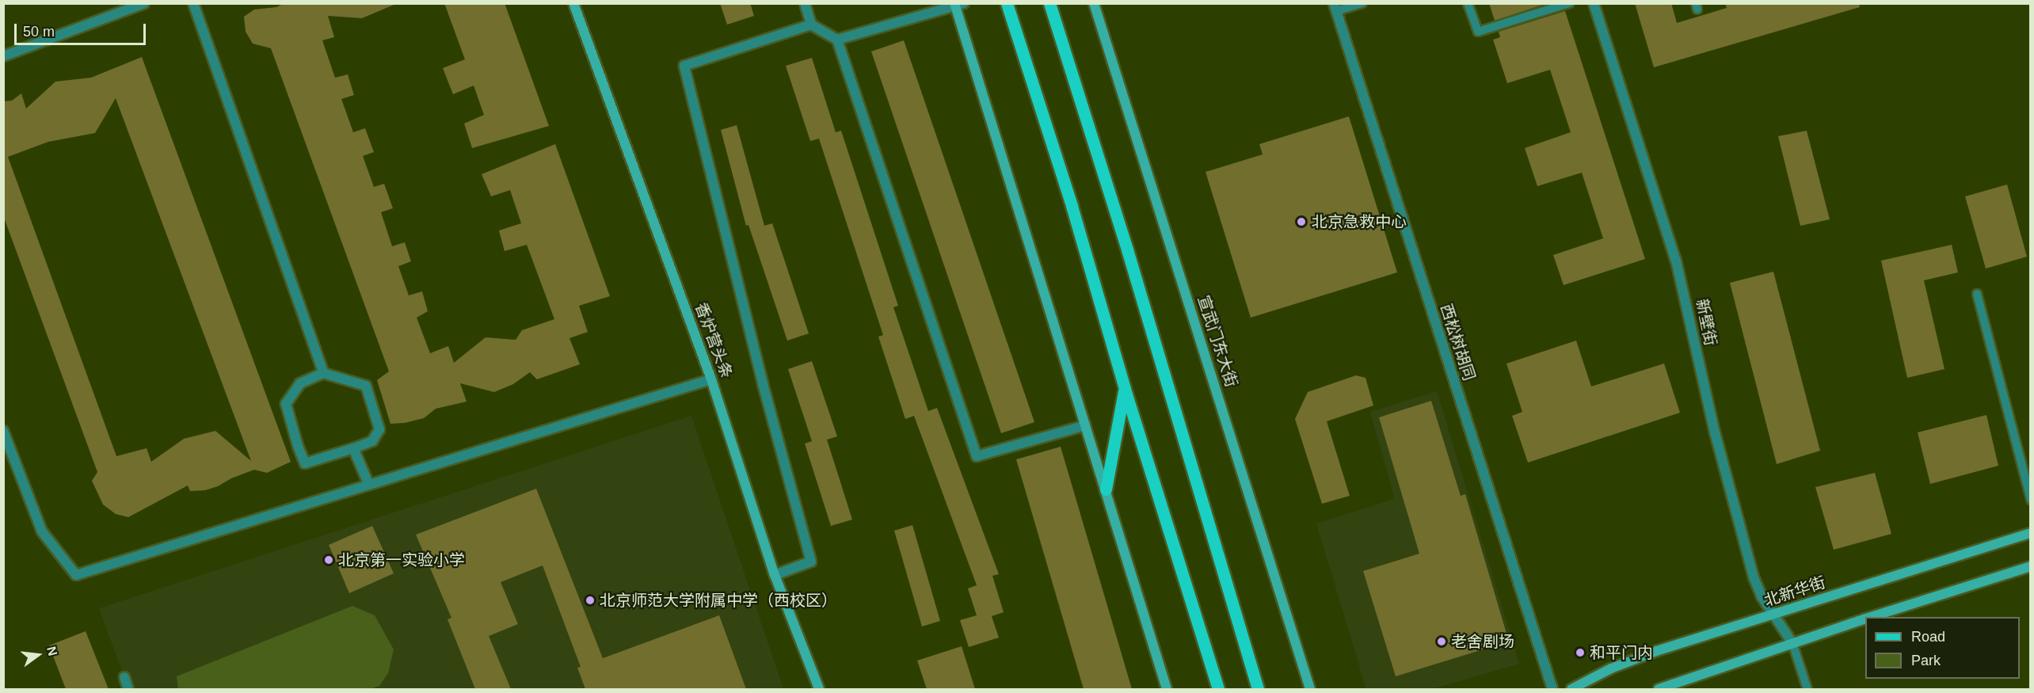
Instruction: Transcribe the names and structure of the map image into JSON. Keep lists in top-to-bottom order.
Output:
{
  "streets": {
    "street": [
      "新壁街",
      "香炉营头条",
      "宣武门东大街",
      "西松树胡同",
      "北新华街"
    ]
  },
  "crossings": [
    ["新壁街", "北新华街"]
  ],
  "places": [
    "北京急救中心",
    "北京第一实验小学",
    "北京师范大学附属中学（西校区）",
    "老舍剧场",
    "和平门内"
  ],
  "legend": ["Road", "Park"],
  "scale_bar": "50 m",
  "north": "right"
}
